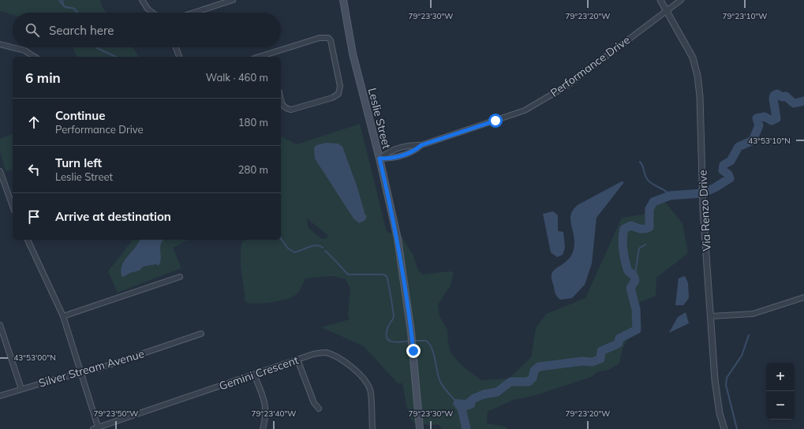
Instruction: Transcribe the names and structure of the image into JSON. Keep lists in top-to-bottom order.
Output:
{
  "streets": {
    "main road": ["Leslie Street"],
    "street": [
      "Performance Drive",
      "Via Renzo Drive",
      "Silver Stream Avenue",
      "Gemini Crescent"
    ]
  },
  "crossings": [
    ["Performance Drive", "Leslie Street"],
    ["Performance Drive", "Via Renzo Drive"]
  ],
  "page": {
    "search": "Search here",
    "heading": ["6 min", "Walk · 460 m"],
    "list": [
      ["Continue", "Performance Drive", "180 m"],
      ["Turn left", "Leslie Street", "280 m"],
      "Arrive at destination"
    ],
    "map_buttons": ["+", "−"]
  },
  "coordinates": [
    "79°23'30\"W",
    "79°23'20\"W",
    "79°23'10\"W",
    "43°53'10\"N",
    "43°53'00\"N",
    "79°23'50\"W",
    "79°23'40\"W"
  ]
}
